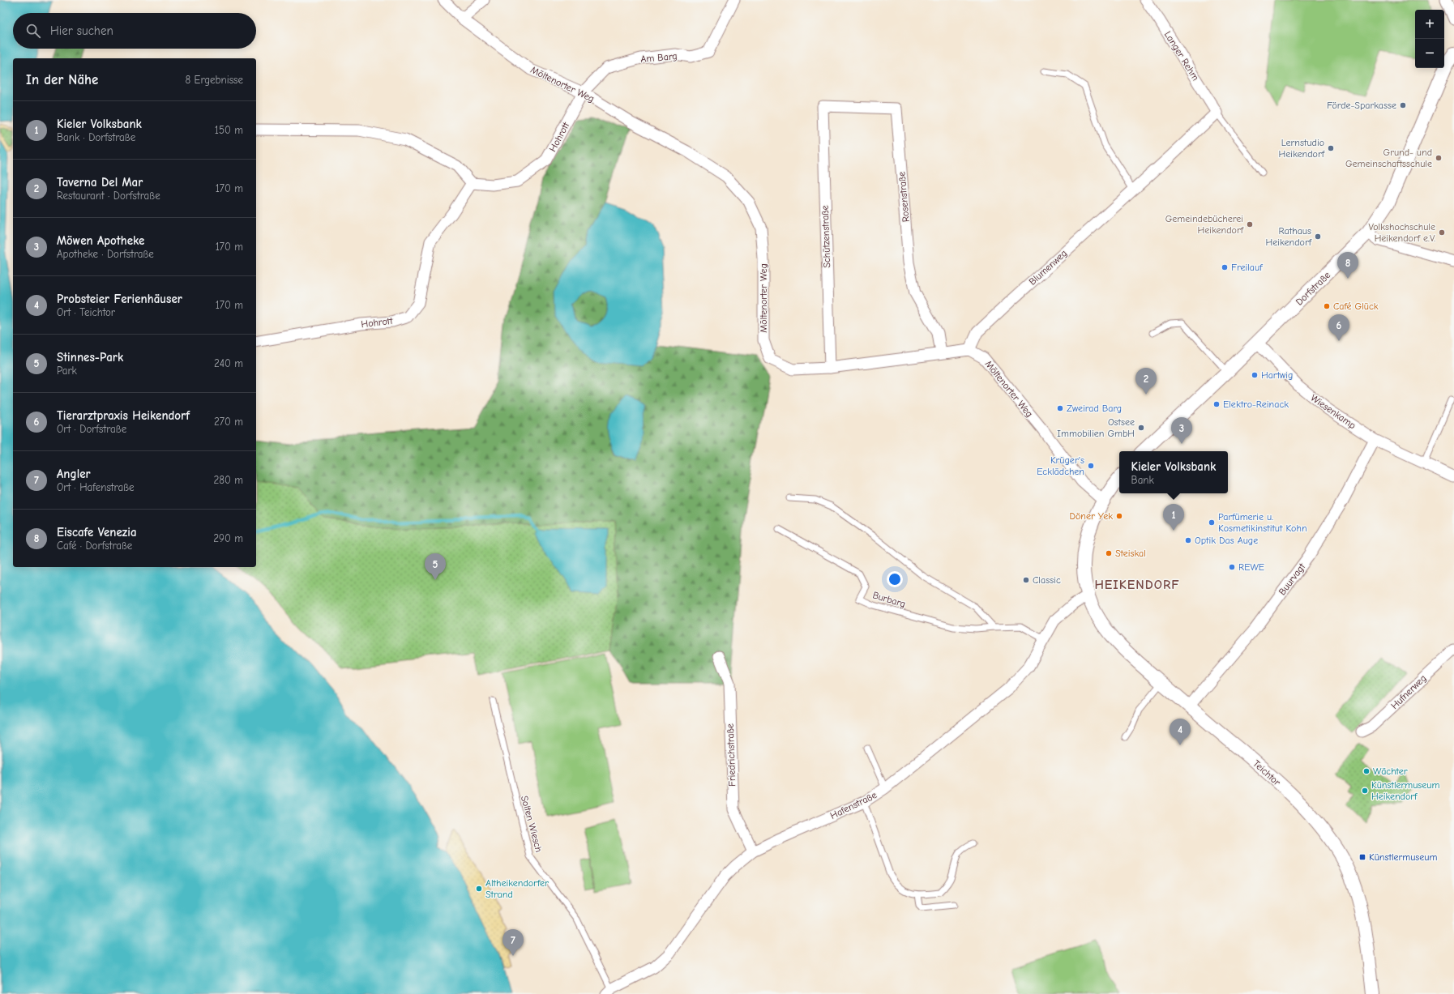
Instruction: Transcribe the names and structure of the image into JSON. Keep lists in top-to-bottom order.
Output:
{
  "streets": {
    "street": [
      "Langer Rehm",
      "Am Barg",
      "Möltenorter Weg",
      "Hohrott",
      "Rosenstraße",
      "Schützenstraße",
      "Blumenweg",
      "Dorfstraße",
      "Wiesenkamp",
      "Buurvagt",
      "Hufnerweg",
      "Friedrichstraße",
      "Teichtor",
      "Hafenstraße"
    ],
    "lane": ["Burbarg", "Solten Wiesch"]
  },
  "crossings": [
    ["Langer Rehm", "Blumenweg"],
    ["Am Barg", "Möltenorter Weg"],
    ["Am Barg", "Hohrott"],
    ["Möltenorter Weg", "Hohrott"],
    ["Möltenorter Weg", "Rosenstraße"],
    ["Möltenorter Weg", "Schützenstraße"],
    ["Möltenorter Weg", "Blumenweg"],
    ["Rosenstraße", "Schützenstraße"],
    ["Dorfstraße", "Wiesenkamp"],
    ["Wiesenkamp", "Buurvagt"],
    ["Buurvagt", "Teichtor"],
    ["Burbarg", "Hafenstraße"],
    ["Friedrichstraße", "Hafenstraße"],
    ["Teichtor", "Hafenstraße"],
    ["Hafenstraße", "Solten Wiesch"]
  ],
  "districts": ["HEIKENDORF"],
  "places": {
    "other": [
      "Förde-Sparkasse",
      "Lernstudio Heikendorf",
      "Grund- und Gemeinschaftsschule",
      "Gemeindebücherei Heikendorf",
      "Volkshochschule Heikendorf e.V.",
      "Rathaus Heikendorf",
      "Freilauf",
      "Café Glück",
      "Hartwig",
      "Elektro-Reinack",
      "Zweirad Barg",
      "Ostsee Immobilien GmbH",
      "Krüger's Ecklädchen",
      "Döner Yek",
      "Parfümerie u. Kosmetikinstitut Kohn",
      "Optik Das Auge",
      "Steiskal",
      "REWE",
      "Classic",
      "Wächter",
      "Künstlermuseum Heikendorf",
      "Altheikendorfer Strand"
    ],
    "transit": ["Künstlermuseum"]
  },
  "page": {
    "map_buttons": ["+", "−"],
    "search": "Hier suchen",
    "heading": ["In der Nähe", "8 Ergebnisse"],
    "list": [
      {
        "mark": "1",
        "name": "Kieler Volksbank",
        "note": "Bank · Dorfstraße",
        "value": "150 m"
      },
      {
        "mark": "2",
        "name": "Taverna Del Mar",
        "note": "Restaurant · Dorfstraße",
        "value": "170 m"
      },
      {
        "mark": "3",
        "name": "Möwen Apotheke",
        "note": "Apotheke · Dorfstraße",
        "value": "170 m"
      },
      {
        "mark": "4",
        "name": "Probsteier Ferienhäuser",
        "note": "Ort · Teichtor",
        "value": "170 m"
      },
      {
        "mark": "5",
        "name": "Stinnes-Park",
        "note": "Park",
        "value": "240 m"
      },
      {
        "mark": "6",
        "name": "Tierarztpraxis Heikendorf",
        "note": "Ort · Dorfstraße",
        "value": "270 m"
      },
      {
        "mark": "7",
        "name": "Angler",
        "note": "Ort · Hafenstraße",
        "value": "280 m"
      },
      {
        "mark": "8",
        "name": "Eiscafe Venezia",
        "note": "Café · Dorfstraße",
        "value": "290 m"
      }
    ],
    "pins": [
      "8",
      "6",
      "2",
      "3",
      "1",
      "5",
      "4",
      "7"
    ],
    "popup": ["Kieler Volksbank", "Bank"]
  }
}
